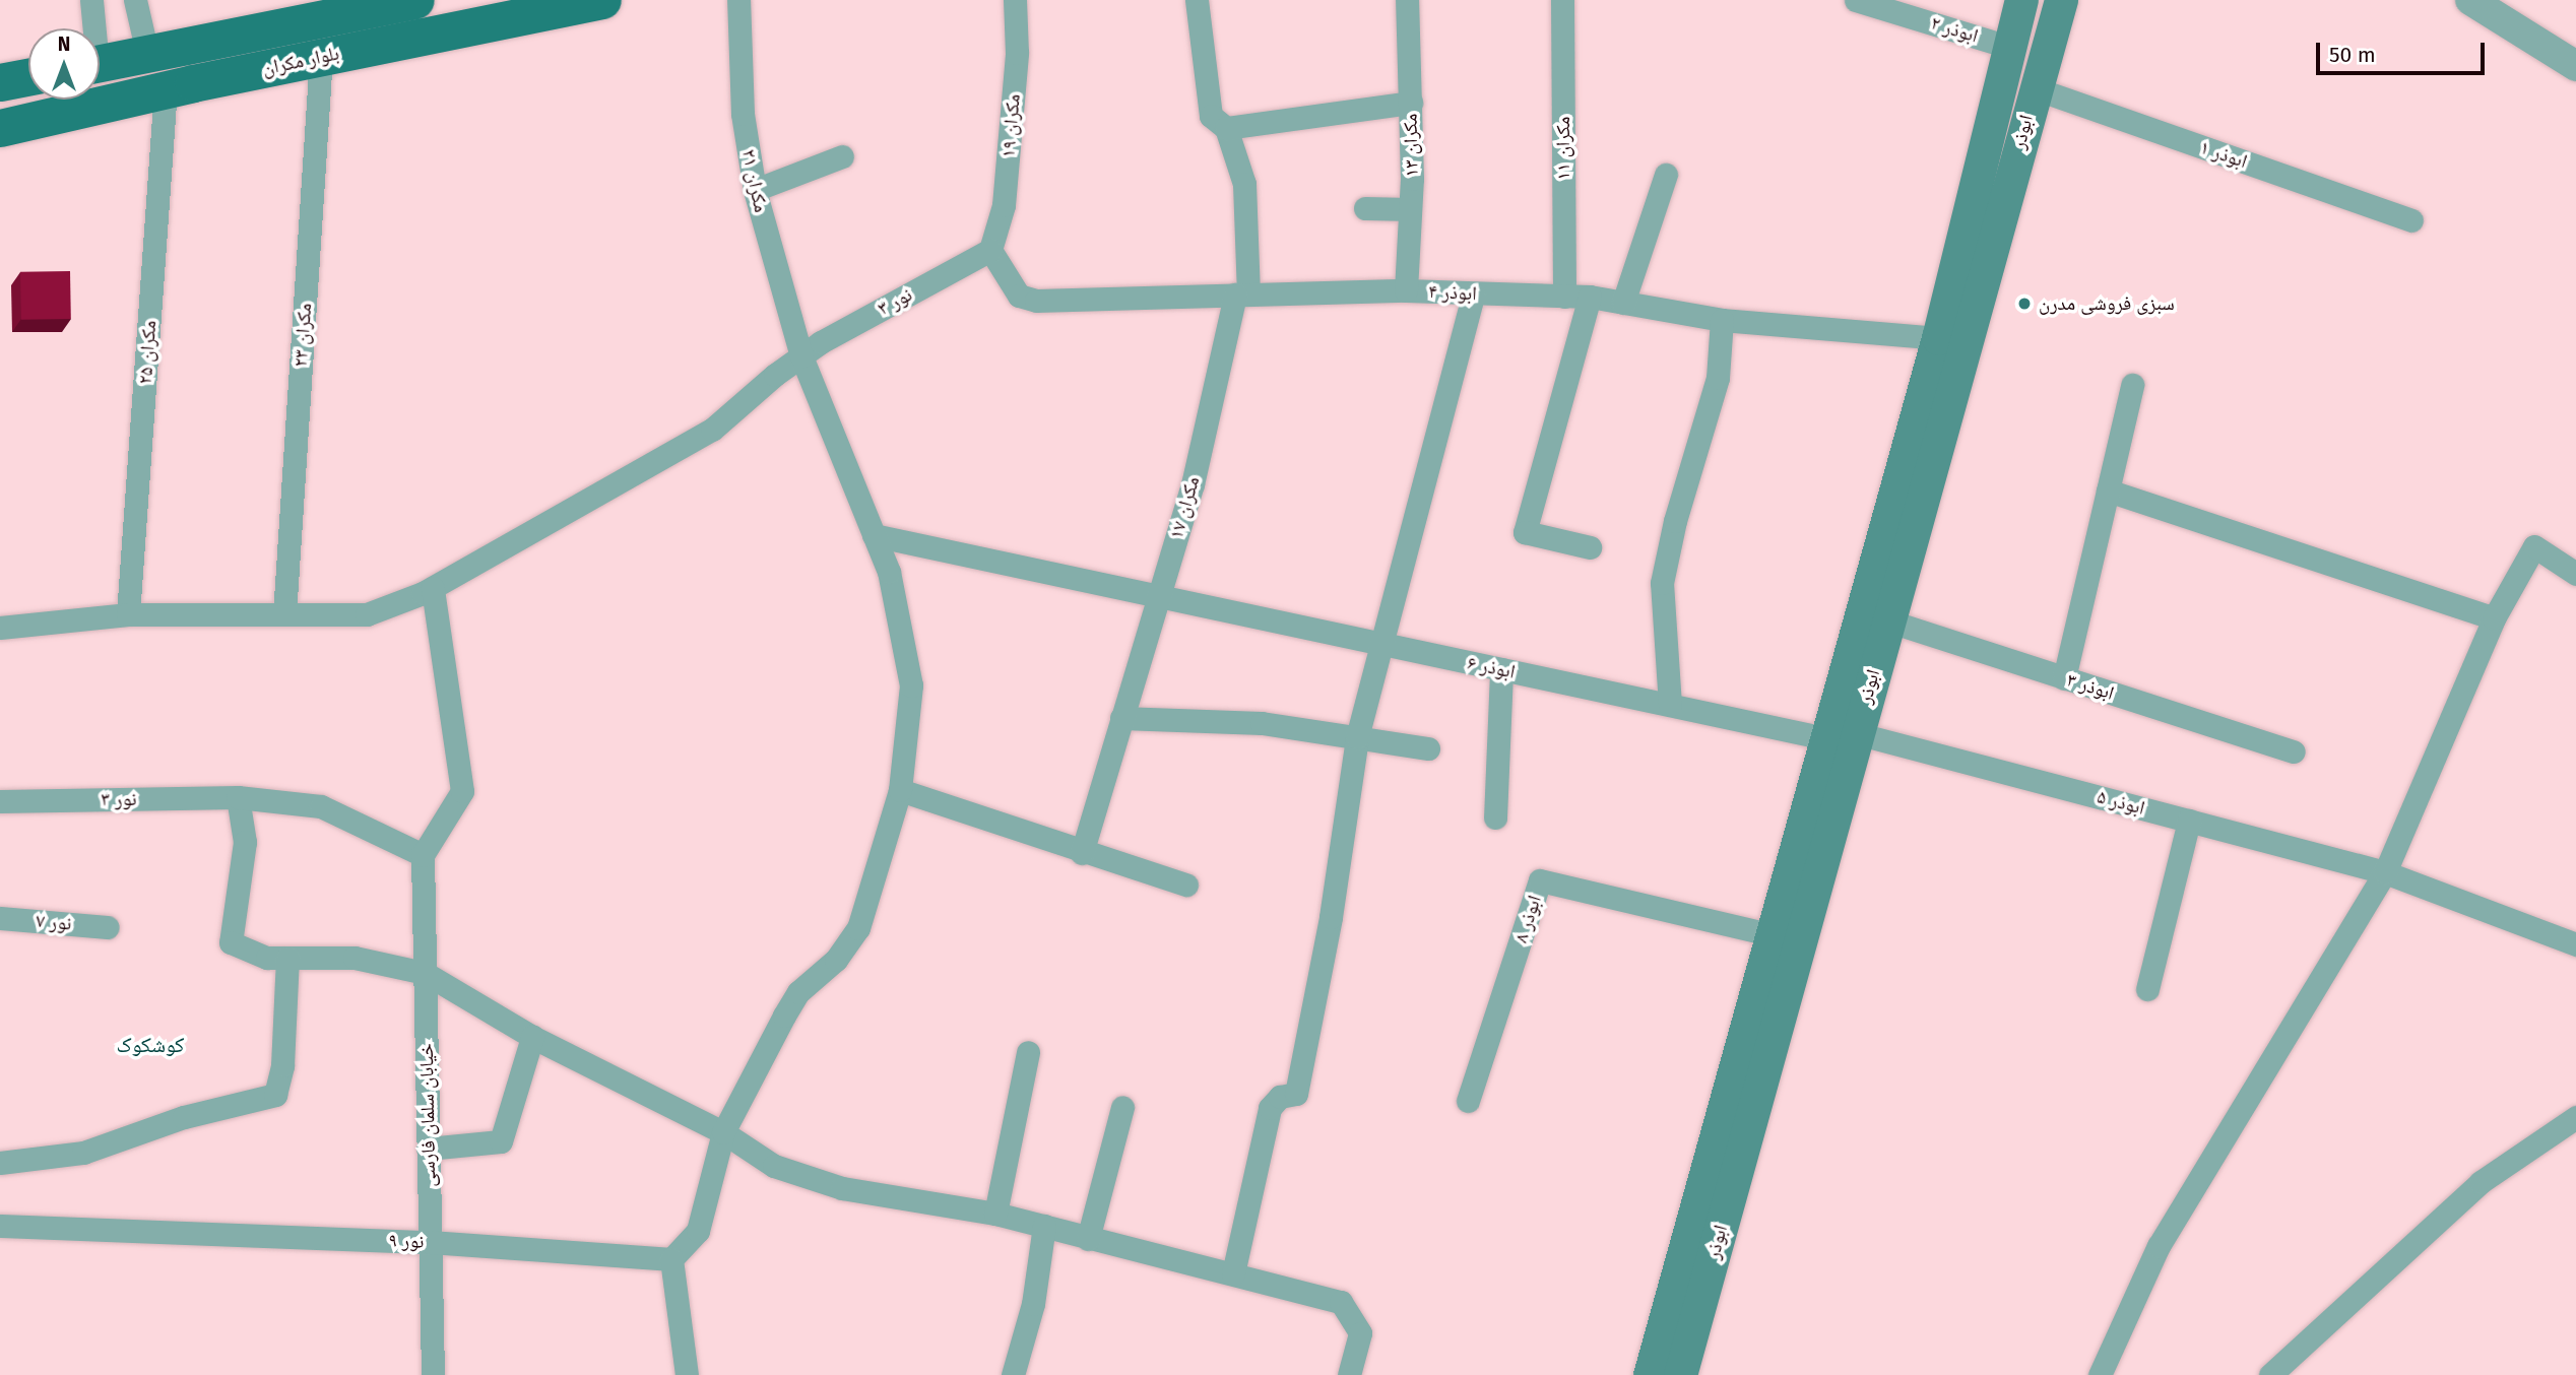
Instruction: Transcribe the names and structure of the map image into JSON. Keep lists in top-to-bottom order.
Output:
{
  "streets": {
    "main road": ["بلوار مکران", "ابوذر"],
    "street": [
      "ابوذر ۲",
      "مکران ۱۹",
      "مکران ۱۳",
      "مکران ۱۱",
      "ابوذر ۱",
      "مکران ۲۱",
      "ابوذر ۴",
      "نور ۳",
      "مکران ۲۳",
      "مکران ۲۵",
      "مکران ۱۷",
      "ابوذر ۶",
      "ابوذر ۳",
      "ابوذر ۵",
      "ابوذر ۸",
      "نور ۷",
      "خیابان سلمان فارسی",
      "نور ۹"
    ]
  },
  "crossings": [
    ["ابوذر ۲", "ابوذر"],
    ["بلوار مکران", "مکران ۲۳"],
    ["بلوار مکران", "مکران ۲۵"],
    ["مکران ۱۹", "ابوذر ۴"],
    ["مکران ۱۹", "نور ۳"],
    ["ابوذر", "ابوذر ۱"],
    ["ابوذر", "ابوذر ۴"],
    ["ابوذر", "ابوذر ۶"],
    ["ابوذر", "ابوذر ۳"],
    ["ابوذر", "ابوذر ۵"],
    ["ابوذر", "ابوذر ۸"],
    ["مکران ۱۳", "ابوذر ۴"],
    ["مکران ۱۱", "ابوذر ۴"],
    ["مکران ۲۱", "نور ۳"],
    ["مکران ۲۱", "ابوذر ۶"],
    ["ابوذر ۴", "نور ۳"],
    ["ابوذر ۴", "مکران ۱۷"],
    ["نور ۳", "مکران ۲۳"],
    ["نور ۳", "مکران ۲۵"],
    ["نور ۳", "خیابان سلمان فارسی"],
    ["مکران ۱۷", "ابوذر ۶"],
    ["ابوذر ۶", "ابوذر ۵"],
    ["خیابان سلمان فارسی", "نور ۹"]
  ],
  "districts": ["کوشکوک"],
  "places": ["سبزی فروشی مدرن"],
  "scale_bar": "50 m",
  "north": "top"
}
